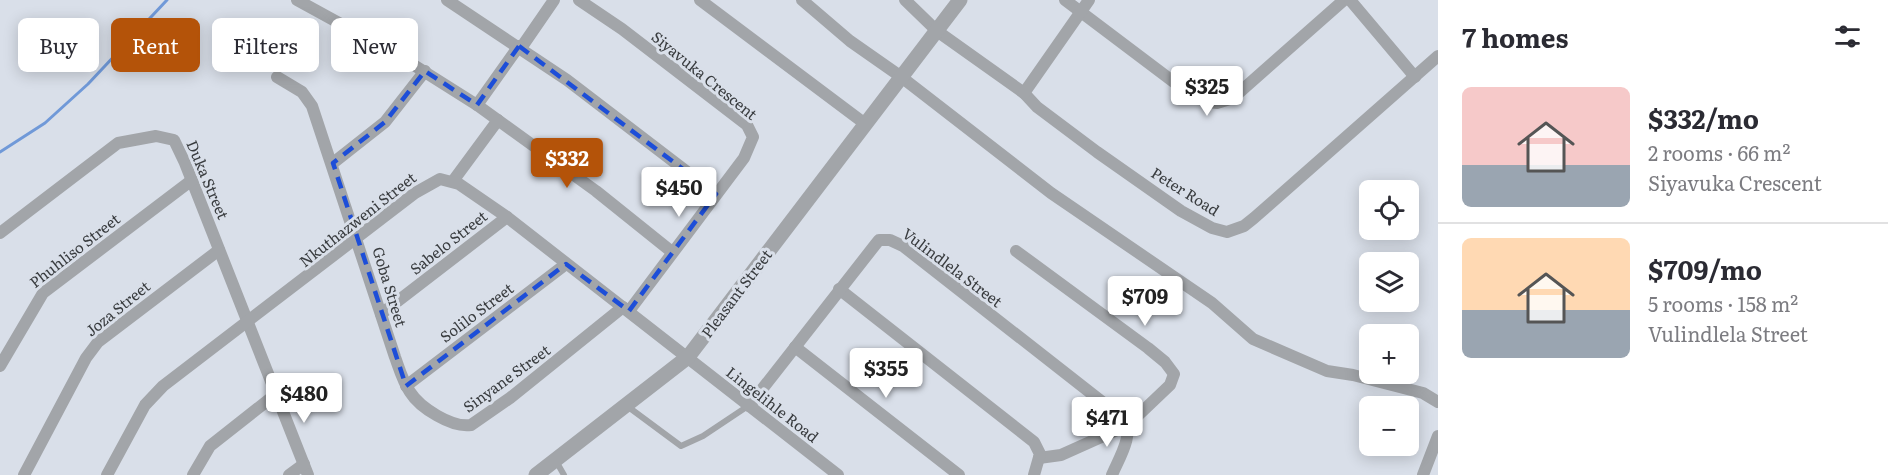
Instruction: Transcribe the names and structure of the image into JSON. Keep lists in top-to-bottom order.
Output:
{
  "streets": {
    "street": [
      "Siyavuka Crescent",
      "Duka Street",
      "Peter Road",
      "Nkuthazweni Street",
      "Sabelo Street",
      "Phuhliso Street",
      "Vulindlela Street",
      "Goba Street",
      "Pleasant Street",
      "Joza Street",
      "Solilo Street",
      "Sinyane Street",
      "Lingelihle Road"
    ]
  },
  "crossings": [
    ["Siyavuka Crescent", "Sinyane Street"],
    ["Duka Street", "Nkuthazweni Street"],
    ["Duka Street", "Phuhliso Street"],
    ["Duka Street", "Joza Street"],
    ["Peter Road", "Pleasant Street"],
    ["Nkuthazweni Street", "Goba Street"],
    ["Sabelo Street", "Goba Street"],
    ["Vulindlela Street", "Lingelihle Road"],
    ["Goba Street", "Solilo Street"],
    ["Goba Street", "Sinyane Street"],
    ["Pleasant Street", "Lingelihle Road"],
    ["Solilo Street", "Sinyane Street"]
  ],
  "page": {
    "heading": "7 homes",
    "chip": [
      "Buy",
      "Rent",
      "Filters",
      "New"
    ],
    "price": [
      "$325",
      "$332",
      "$450",
      "$709",
      "$355",
      "$480",
      "$471"
    ],
    "list": [
      {
        "name": "$332/mo",
        "note": "2 rooms · 66 m² · Siyavuka Crescent"
      },
      {
        "name": "$709/mo",
        "note": "5 rooms · 158 m² · Vulindlela Street"
      }
    ],
    "map_buttons": ["+", "−"]
  }
}
